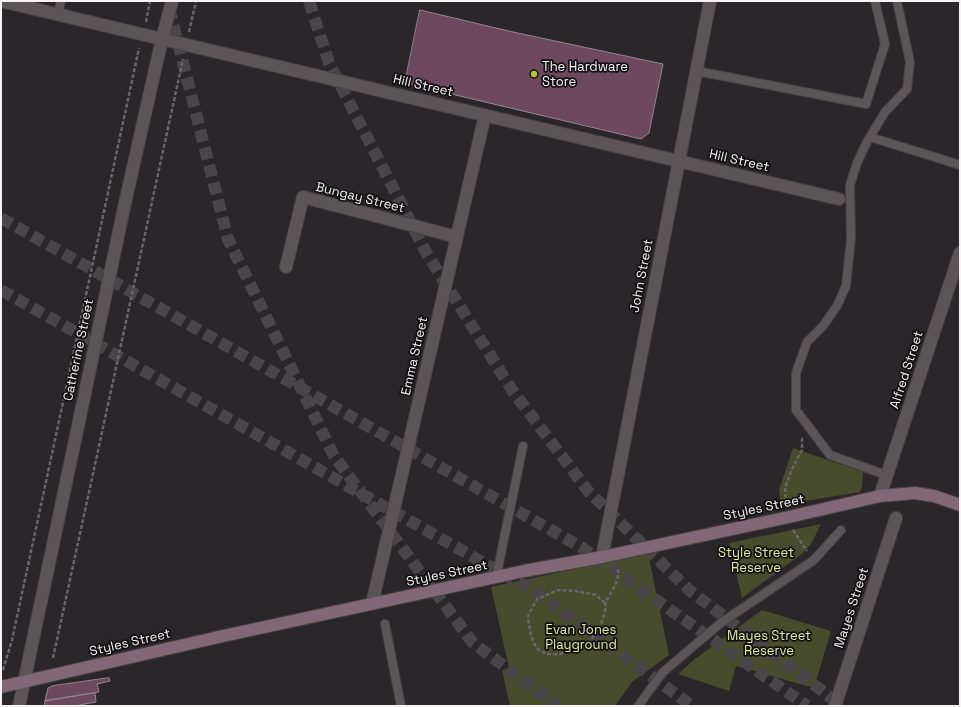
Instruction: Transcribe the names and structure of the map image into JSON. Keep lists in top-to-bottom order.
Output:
{
  "streets": {
    "main road": ["Styles Street"],
    "street": [
      "Hill Street",
      "Bungay Street",
      "John Street",
      "Catherine Street",
      "Emma Street",
      "Alfred Street",
      "Mayes Street"
    ]
  },
  "crossings": [
    ["Hill Street", "John Street"],
    ["Hill Street", "Catherine Street"],
    ["Hill Street", "Emma Street"],
    ["Bungay Street", "Emma Street"],
    ["John Street", "Styles Street"],
    ["Catherine Street", "Styles Street"],
    ["Emma Street", "Styles Street"],
    ["Alfred Street", "Styles Street"]
  ],
  "parks": ["Style Street Reserve", "Evan Jones Playground", "Mayes Street Reserve"],
  "places": ["The Hardware Store"]
}
